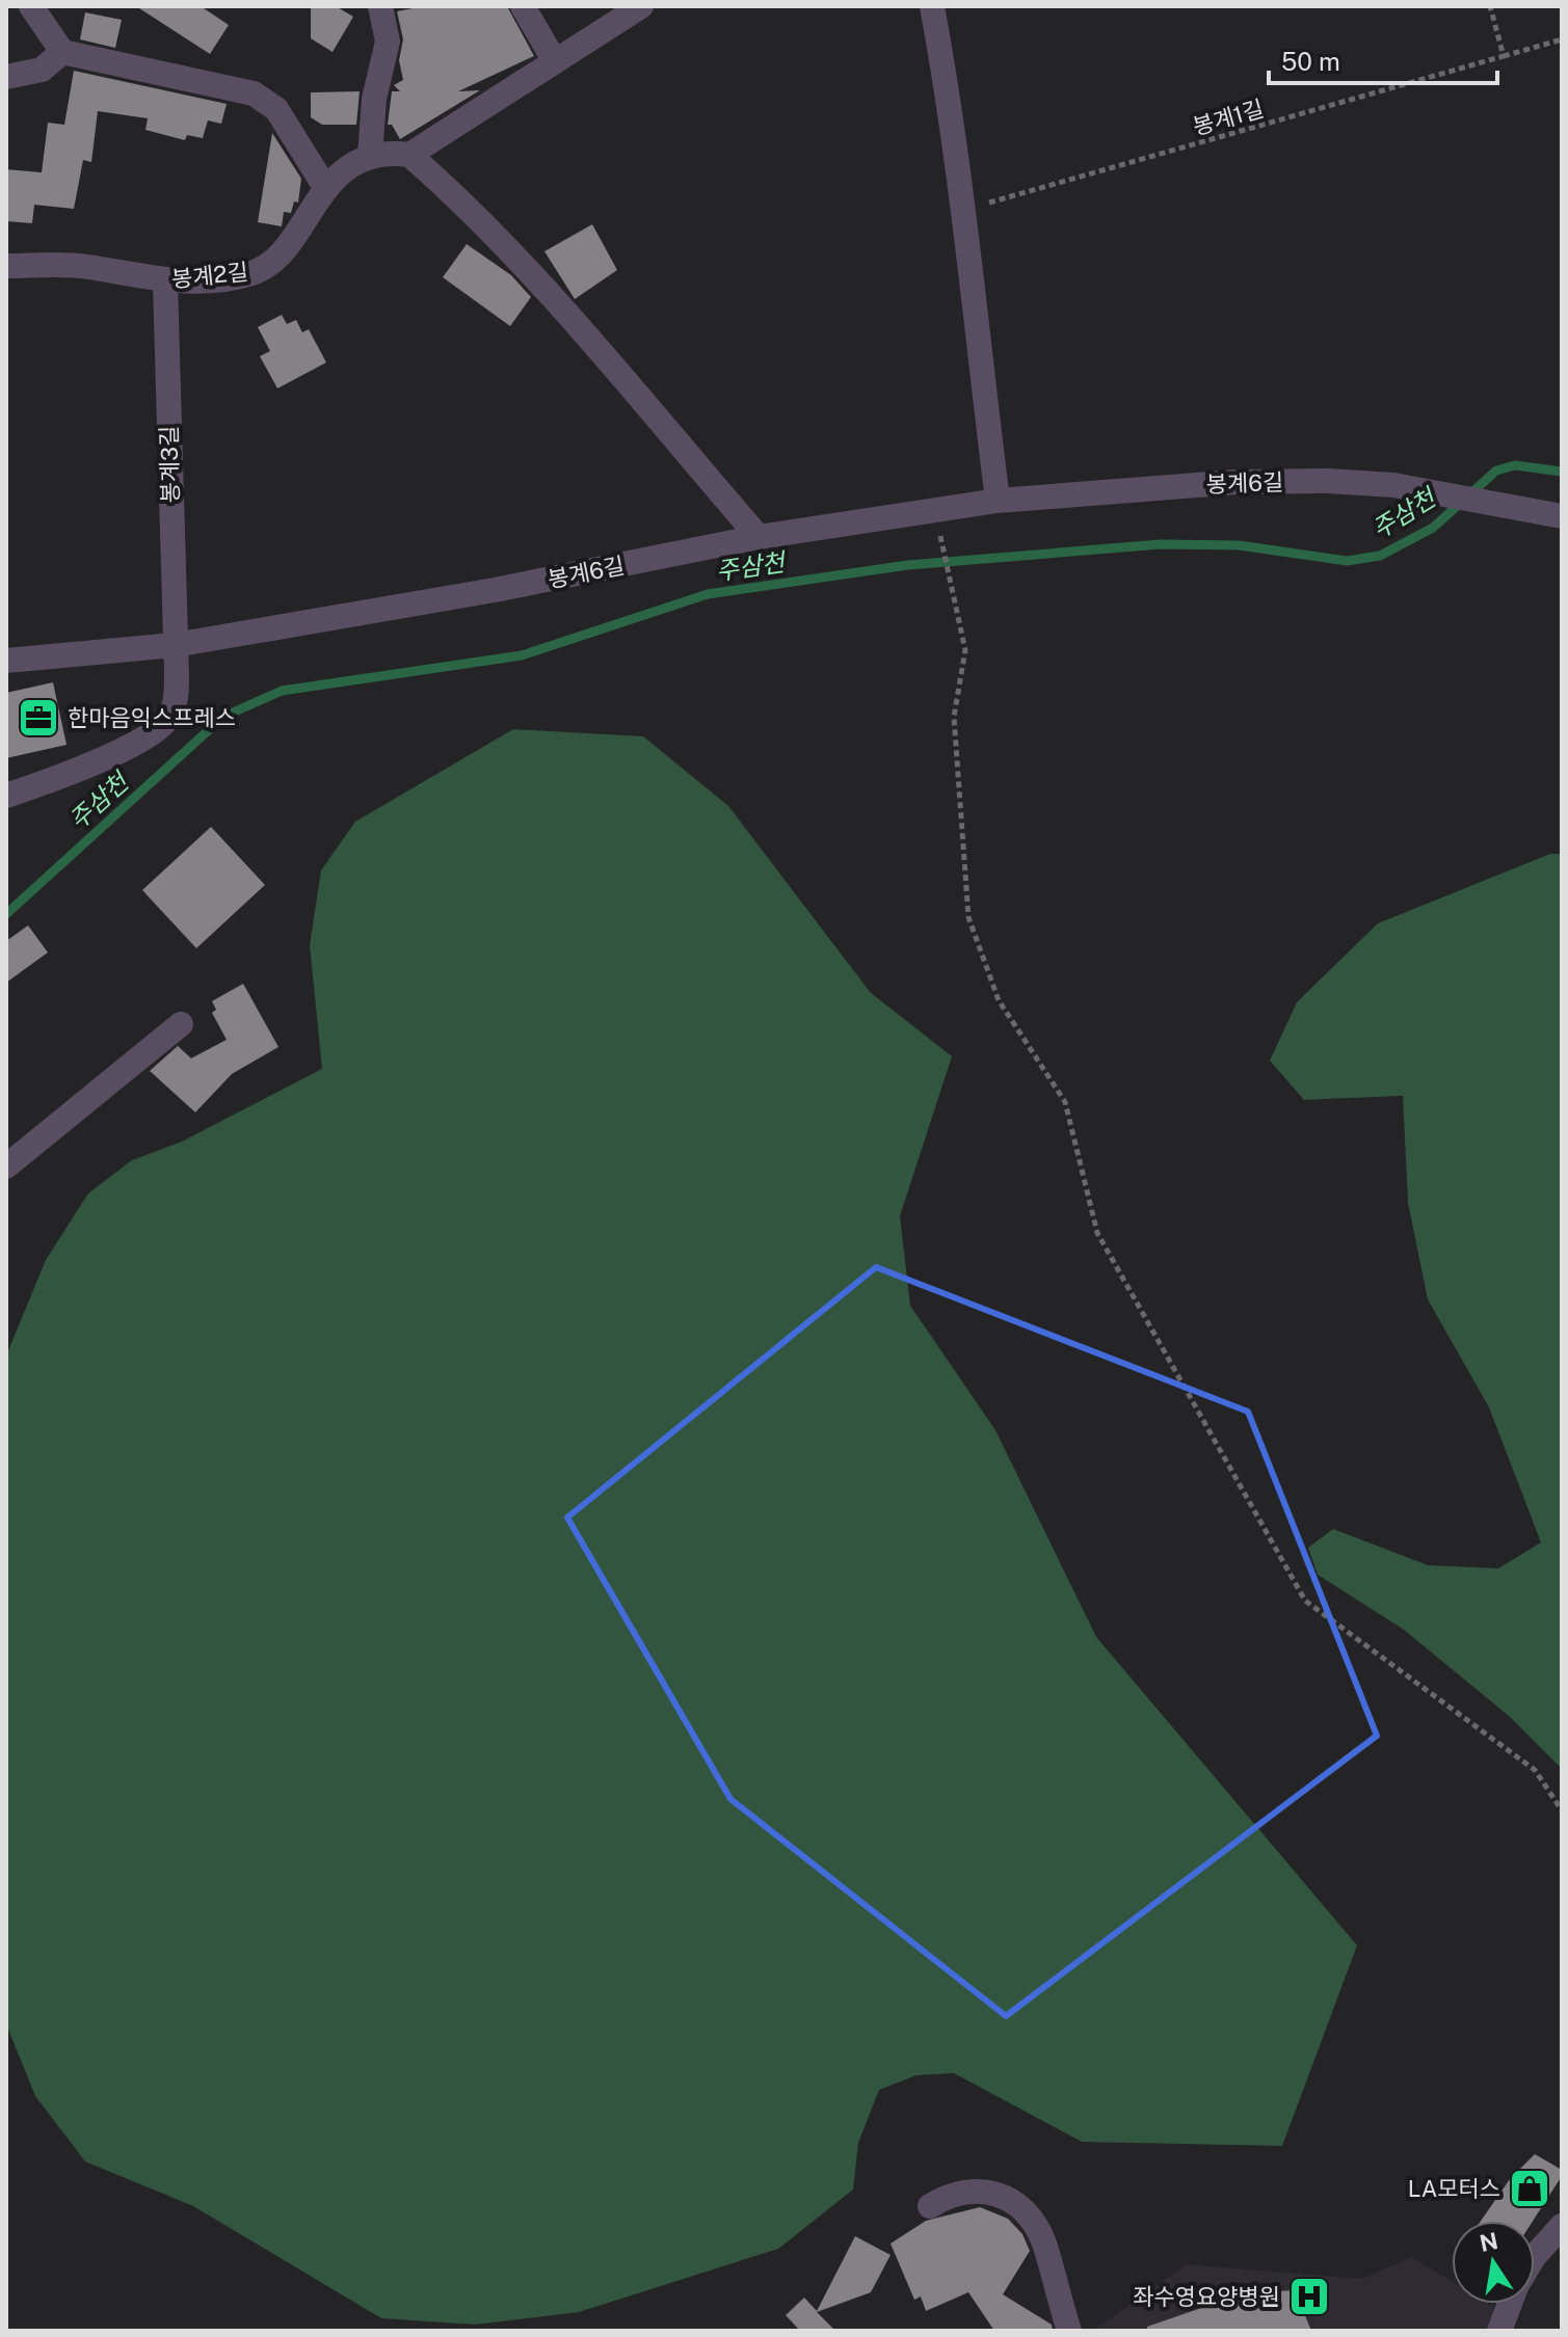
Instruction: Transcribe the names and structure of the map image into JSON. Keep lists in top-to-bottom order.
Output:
{
  "streets": {
    "street": ["봉계2길", "봉계3길", "봉계6길"],
    "path": ["봉계1길"]
  },
  "crossings": [
    ["봉계2길", "봉계3길"],
    ["봉계3길", "봉계6길"]
  ],
  "water": ["주삼천"],
  "places": {
    "office": ["한마음익스프레스"],
    "shop": ["LA모터스"],
    "hospital": ["좌수영요양병원"]
  },
  "scale_bar": "50 m",
  "north": "top"
}
